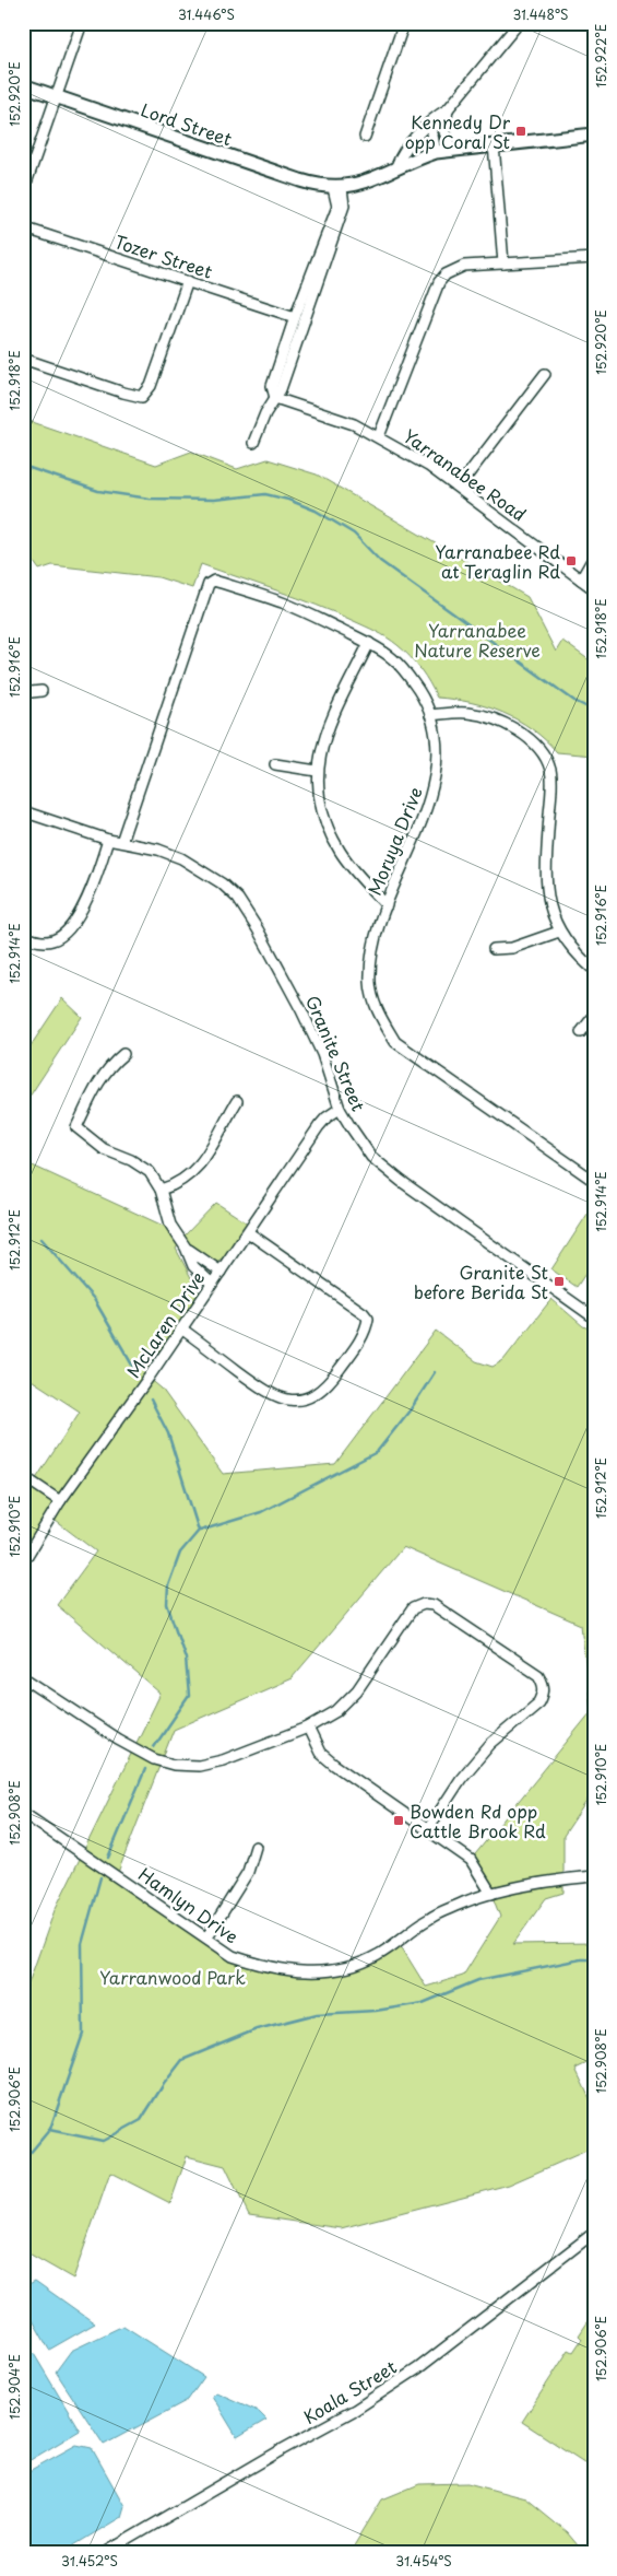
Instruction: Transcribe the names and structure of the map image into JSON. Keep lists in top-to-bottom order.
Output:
{
  "streets": {
    "main road": ["Lord Street"],
    "street": [
      "Tozer Street",
      "Yarranabee Road",
      "Moruya Drive",
      "Granite Street",
      "McLaren Drive",
      "Hamlyn Drive",
      "Koala Street"
    ]
  },
  "crossings": [
    ["Moruya Drive", "Granite Street"],
    ["Granite Street", "McLaren Drive"]
  ],
  "parks": ["Yarranabee Nature Reserve", "Yarranwood Park"],
  "places": {
    "transit": [
      "Kennedy Dr opp Coral St",
      "Yarranabee Rd at Teraglin Rd",
      "Granite St before Berida St",
      "Bowden Rd opp Cattle Brook Rd"
    ]
  },
  "coordinates": [
    "31.446°S",
    "31.448°S",
    "152.922°E",
    "152.920°E",
    "152.918°E",
    "152.916°E",
    "152.914°E",
    "152.912°E",
    "152.910°E",
    "152.908°E",
    "152.906°E",
    "152.904°E",
    "31.452°S",
    "31.454°S"
  ]
}
